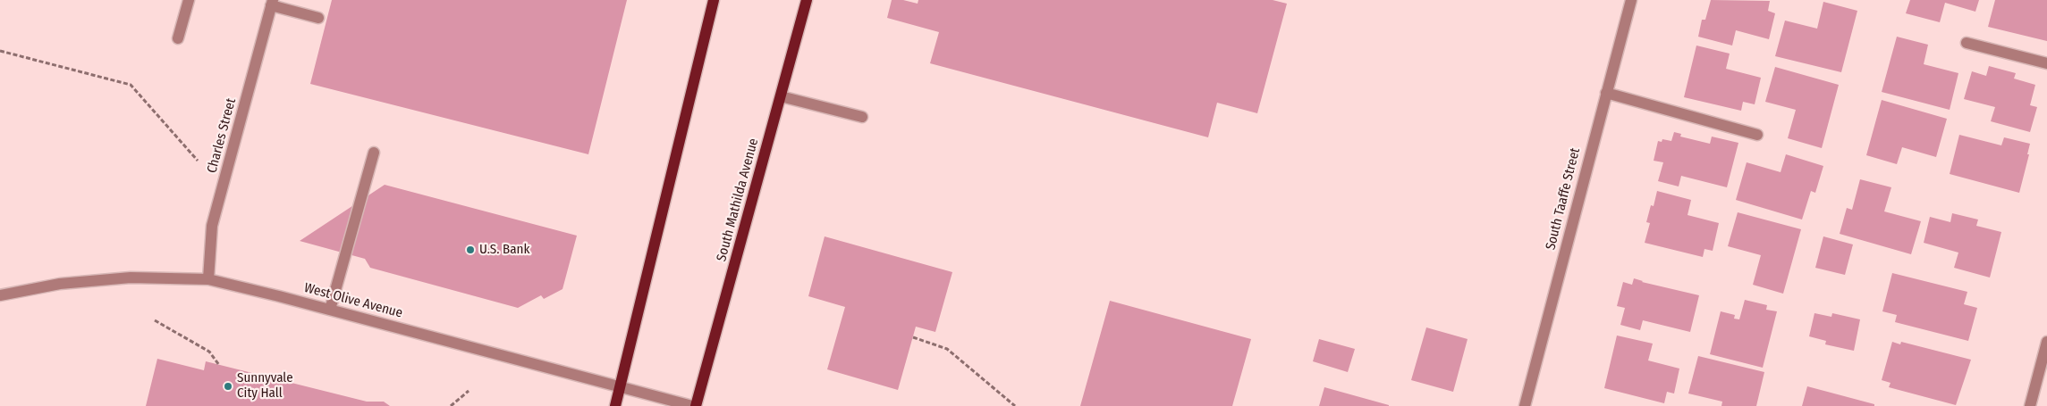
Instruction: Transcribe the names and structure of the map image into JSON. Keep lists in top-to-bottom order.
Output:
{
  "streets": {
    "main road": ["South Mathilda Avenue"],
    "street": ["Charles Street", "South Taaffe Street", "West Olive Avenue"]
  },
  "crossings": [
    ["Charles Street", "West Olive Avenue"],
    ["South Mathilda Avenue", "West Olive Avenue"]
  ],
  "places": ["U.S. Bank", "Sunnyvale City Hall"]
}
